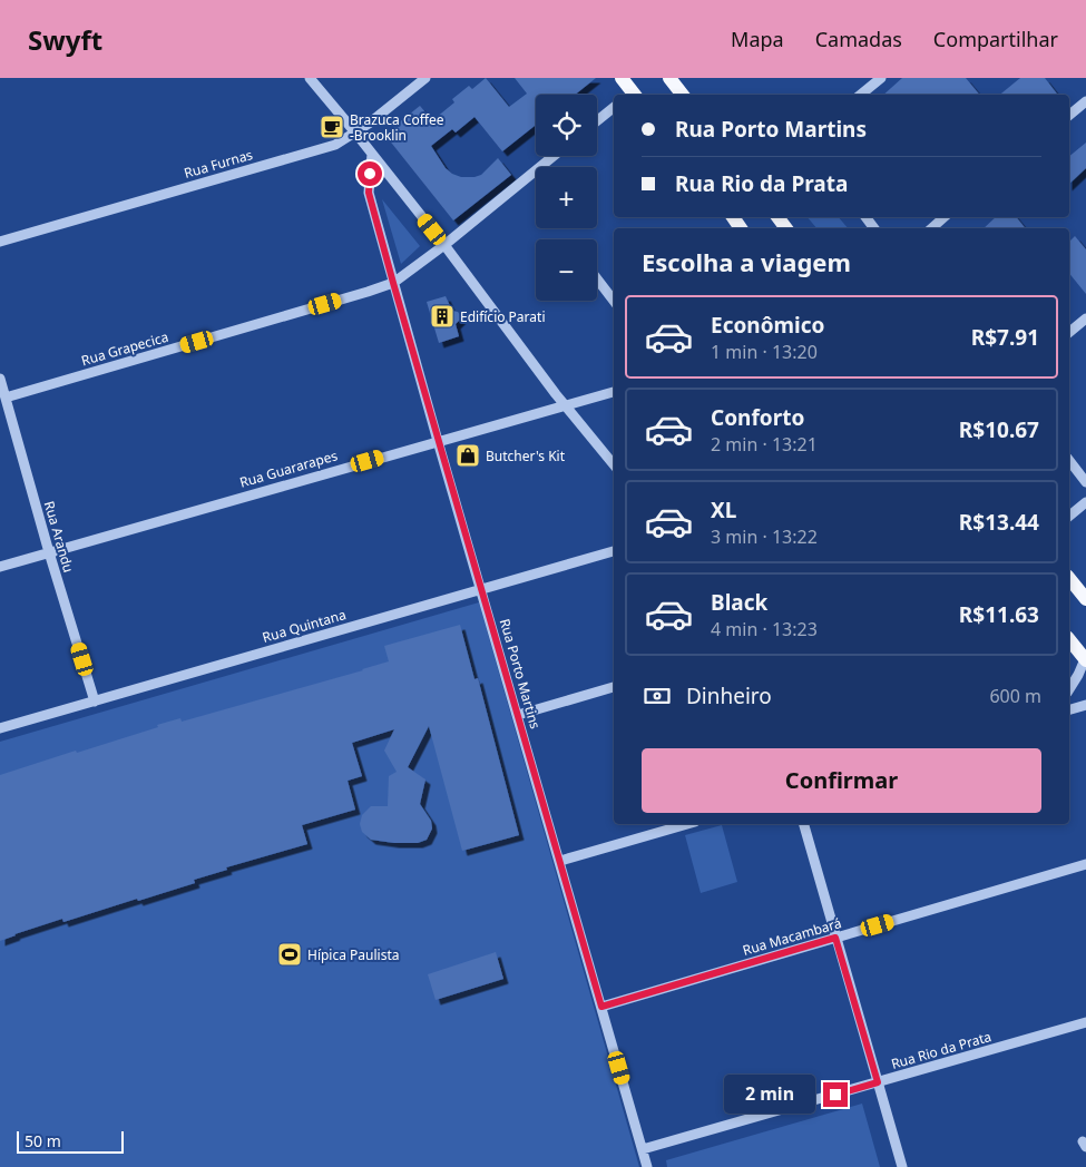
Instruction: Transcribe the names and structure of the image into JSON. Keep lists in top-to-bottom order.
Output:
{
  "streets": {
    "street": [
      "Rua Furnas",
      "Rua Grapecica",
      "Rua Guararapes",
      "Rua Arandu",
      "Rua Quintana",
      "Rua Porto Martins",
      "Rua Macambará",
      "Rua Rio da Prata"
    ]
  },
  "crossings": [
    ["Rua Grapecica", "Rua Arandu"],
    ["Rua Grapecica", "Rua Porto Martins"],
    ["Rua Guararapes", "Rua Arandu"],
    ["Rua Guararapes", "Rua Porto Martins"],
    ["Rua Arandu", "Rua Quintana"],
    ["Rua Quintana", "Rua Porto Martins"],
    ["Rua Porto Martins", "Rua Macambará"],
    ["Rua Porto Martins", "Rua Rio da Prata"]
  ],
  "places": {
    "cafe": ["Brazuca Coffee -Brooklin"],
    "building": ["Edifício Parati"],
    "shop": ["Butcher's Kit"],
    "sports": ["Hípica Paulista"]
  },
  "scale_bar": "50 m",
  "page": {
    "header": "Swyft",
    "nav": ["Mapa", "Camadas", "Compartilhar"],
    "map_buttons": ["+", "−"],
    "banner": ["Rua Porto Martins", "Rua Rio da Prata"],
    "heading": "Escolha a viagem",
    "list": [
      {
        "name": "Econômico",
        "note": "1 min · 13:20",
        "value": "R$7.91"
      },
      {
        "name": "Conforto",
        "note": "2 min · 13:21",
        "value": "R$10.67"
      },
      {
        "name": "XL",
        "note": "3 min · 13:22",
        "value": "R$13.44"
      },
      {
        "name": "Black",
        "note": "4 min · 13:23",
        "value": "R$11.63"
      }
    ],
    "pay": ["Dinheiro", "600 m"],
    "buttons": "Confirmar",
    "bubble": "2 min",
    "scale": "50 m"
  }
}
